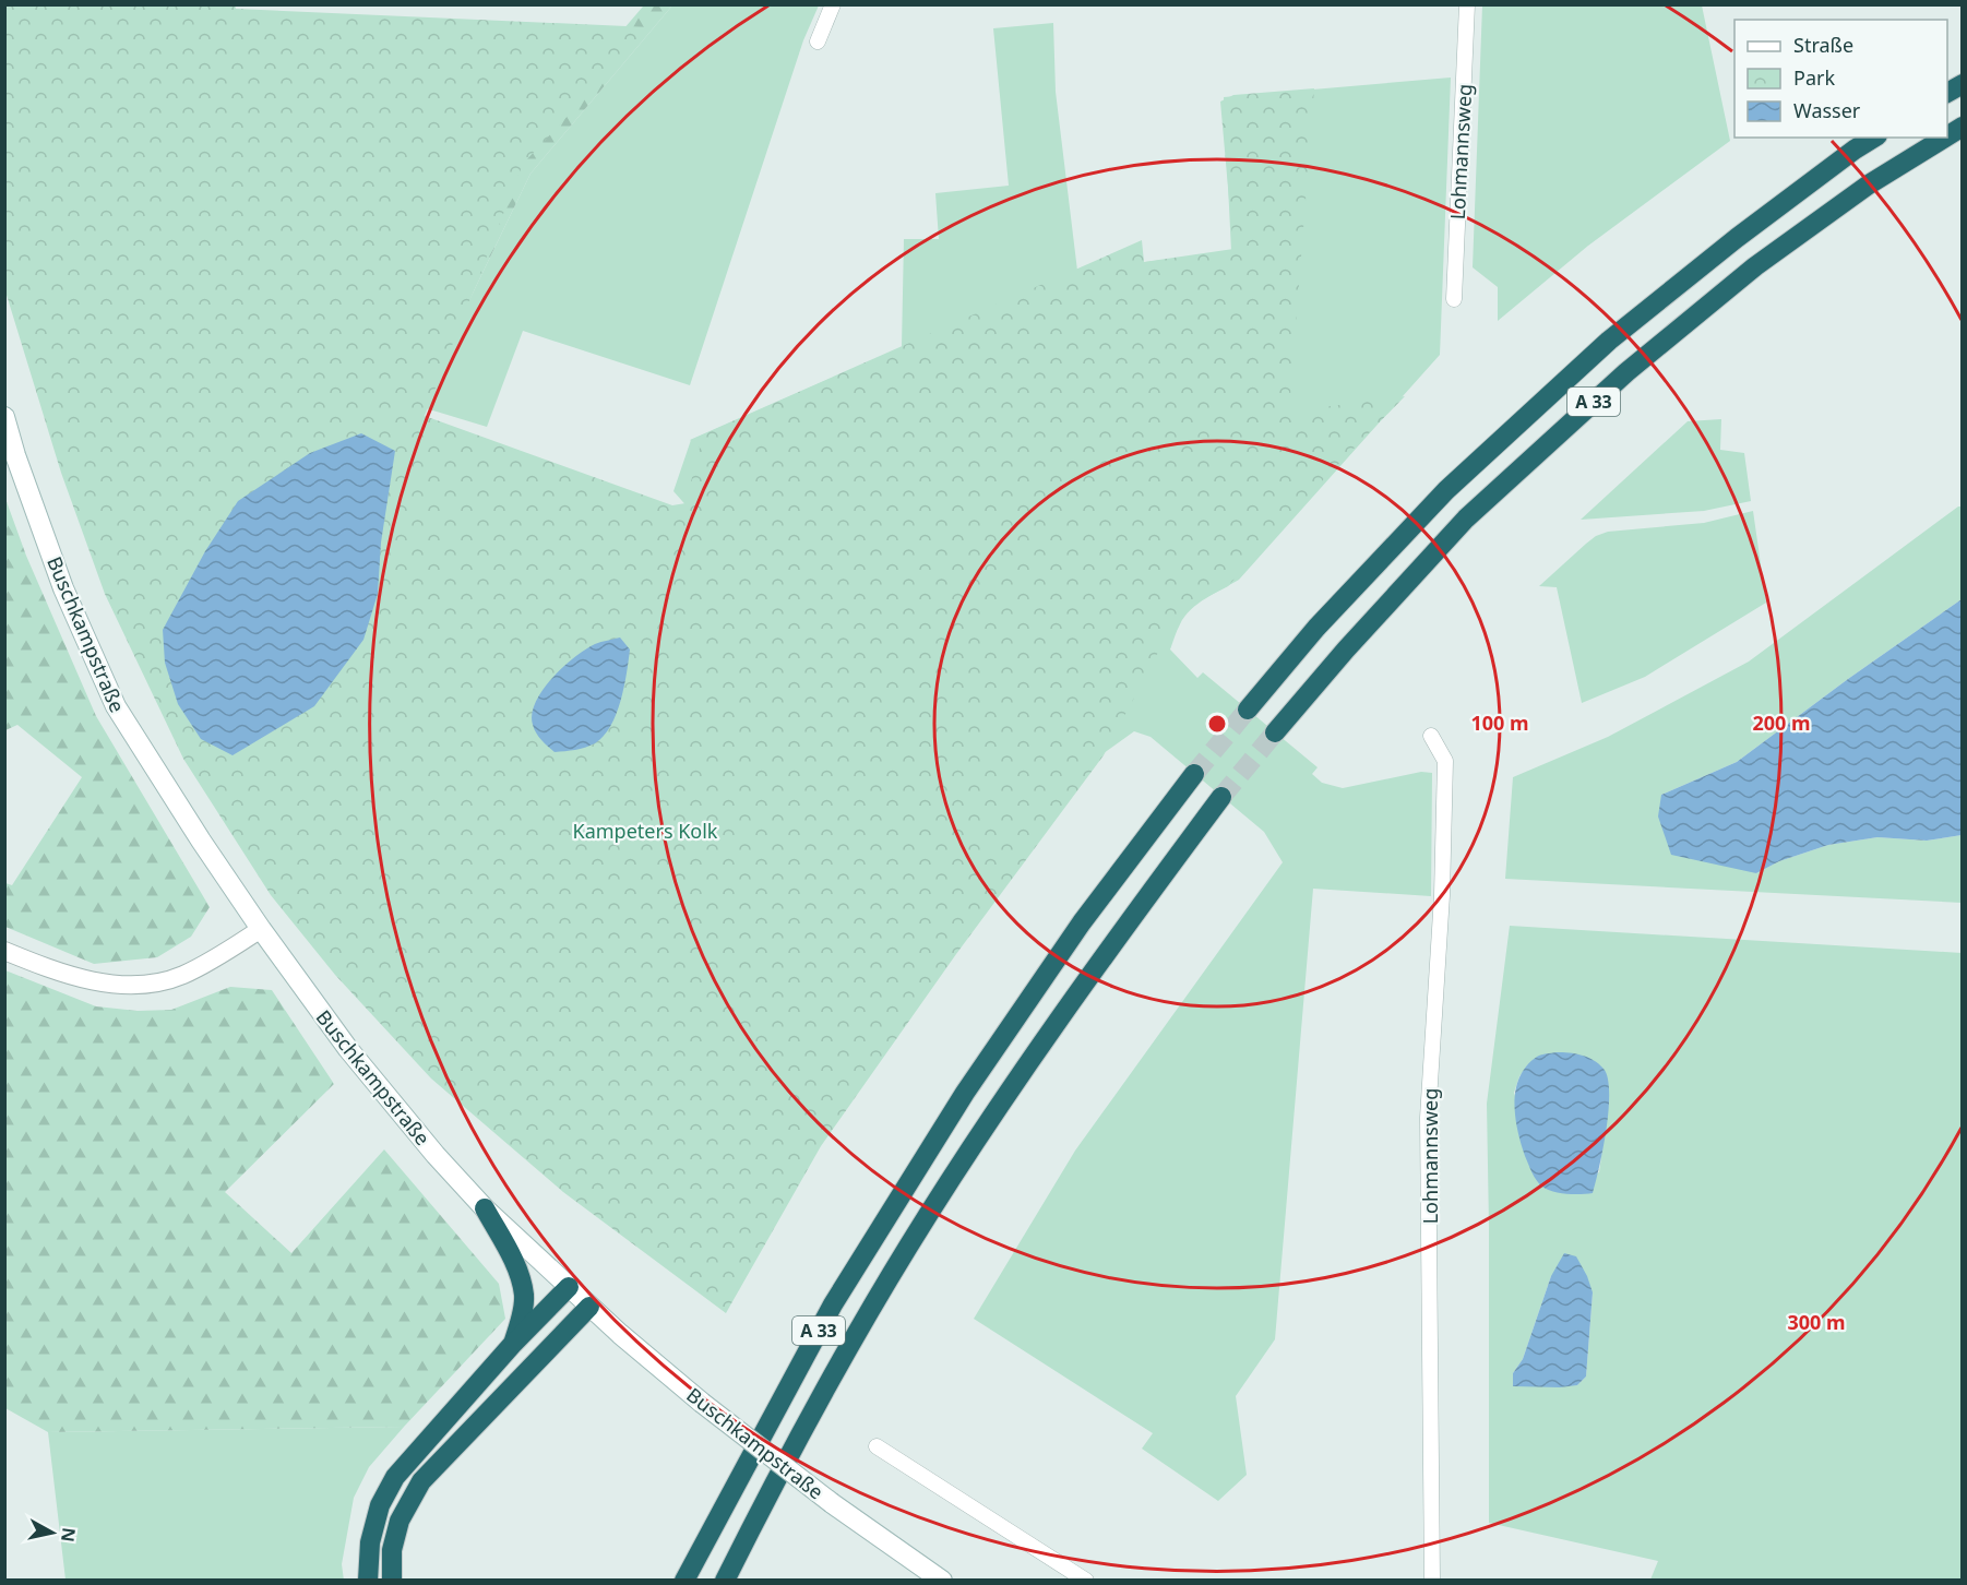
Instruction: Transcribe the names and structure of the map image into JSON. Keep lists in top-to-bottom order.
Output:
{
  "streets": {
    "highway": ["A 33"],
    "main road": ["Buschkampstraße"],
    "street": ["Lohmannsweg"]
  },
  "parks": ["Kampeters Kolk"],
  "legend": ["Straße", "Park", "Wasser"],
  "north": "right",
  "rings": ["100 m", "200 m", "300 m"]
}
